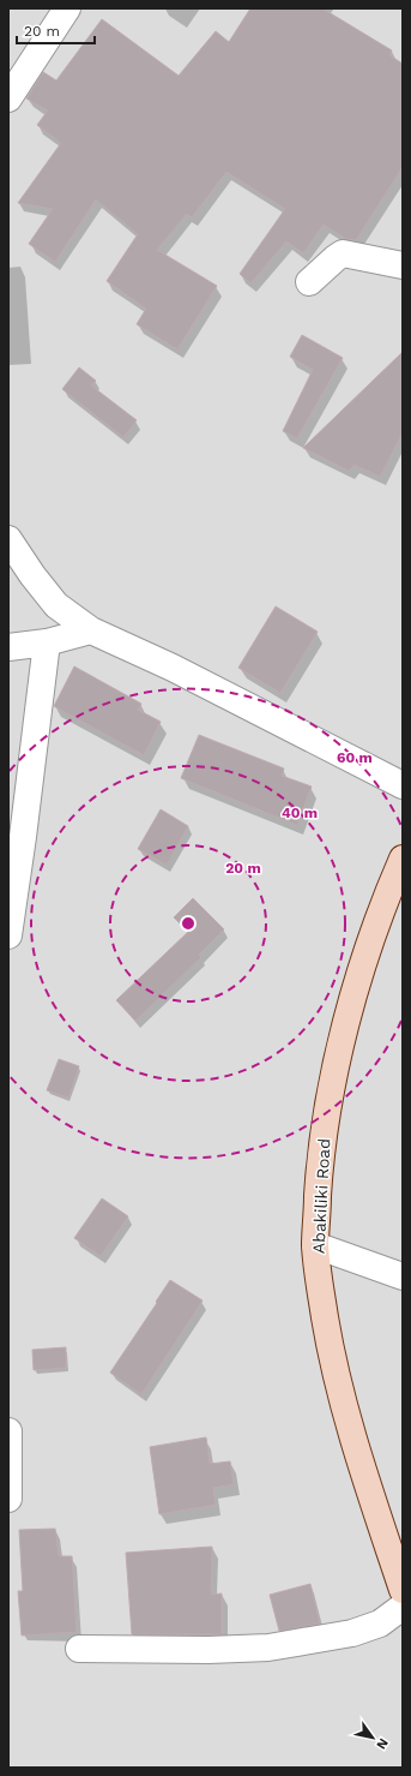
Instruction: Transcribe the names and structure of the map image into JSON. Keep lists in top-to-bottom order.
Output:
{
  "streets": {
    "main road": ["Abakiliki Road"]
  },
  "scale_bar": "20 m",
  "north": "bottom right",
  "rings": ["60 m", "40 m", "20 m"]
}
